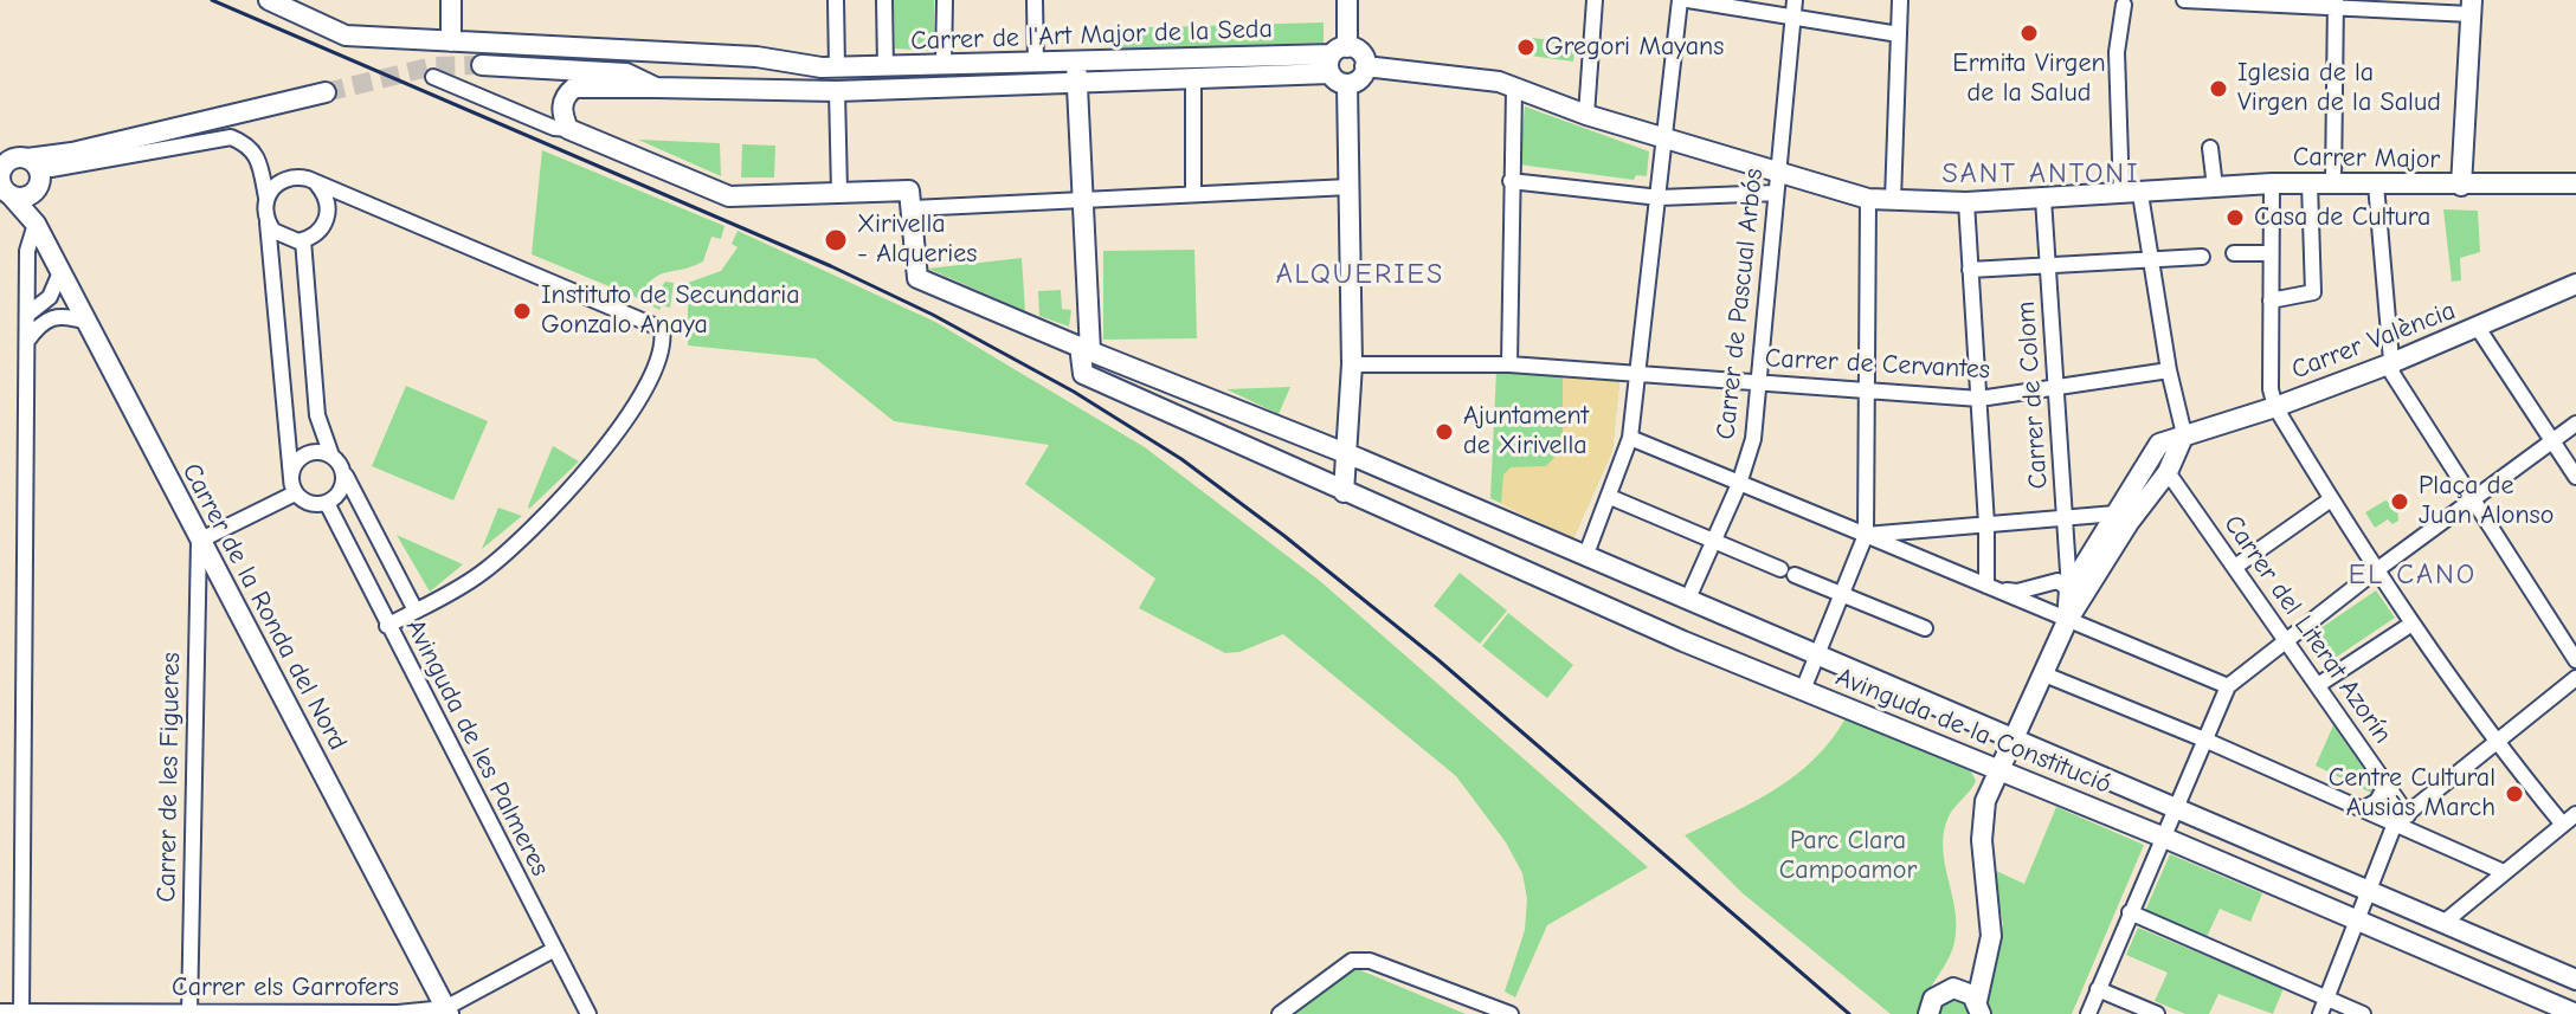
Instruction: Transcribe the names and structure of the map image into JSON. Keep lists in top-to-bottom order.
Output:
{
  "streets": {
    "street": [
      "Carrer de l'Art Major de la Seda",
      "Carrer Major",
      "Carrer de Pascual Arbós",
      "Carrer València",
      "Carrer de Cervantes",
      "Carrer de Colom",
      "Carrer de la Ronda del Nord",
      "Carrer del Literat Azorín",
      "Avinguda de la Constitució",
      "Avinguda de les Palmeres",
      "Carrer de les Figueres",
      "Carrer els Garrofers"
    ]
  },
  "crossings": [
    ["Carrer Major", "Carrer de Pascual Arbós"],
    ["Carrer Major", "Carrer de Colom"],
    ["Carrer de Pascual Arbós", "Carrer de Cervantes"],
    ["Carrer de Pascual Arbós", "Avinguda de la Constitució"],
    ["Carrer de Cervantes", "Carrer de Colom"],
    ["Carrer de la Ronda del Nord", "Carrer de les Figueres"],
    ["Carrer de la Ronda del Nord", "Carrer els Garrofers"],
    ["Avinguda de les Palmeres", "Carrer els Garrofers"],
    ["Carrer de les Figueres", "Carrer els Garrofers"]
  ],
  "districts": ["SANT ANTONI", "ALQUERIES", "EL CANO"],
  "parks": ["Parc Clara Campoamor"],
  "places": [
    "Ermita Virgen de la Salud",
    "Gregori Mayans",
    "Iglesia de la Virgen de la Salud",
    "Casa de Cultura",
    "Xirivella - Alqueries",
    "Instituto de Secundaria Gonzalo Anaya",
    "Ajuntament de Xirivella",
    "Plaça de Juan Alonso",
    "Centre Cultural Ausiàs March"
  ]
}
